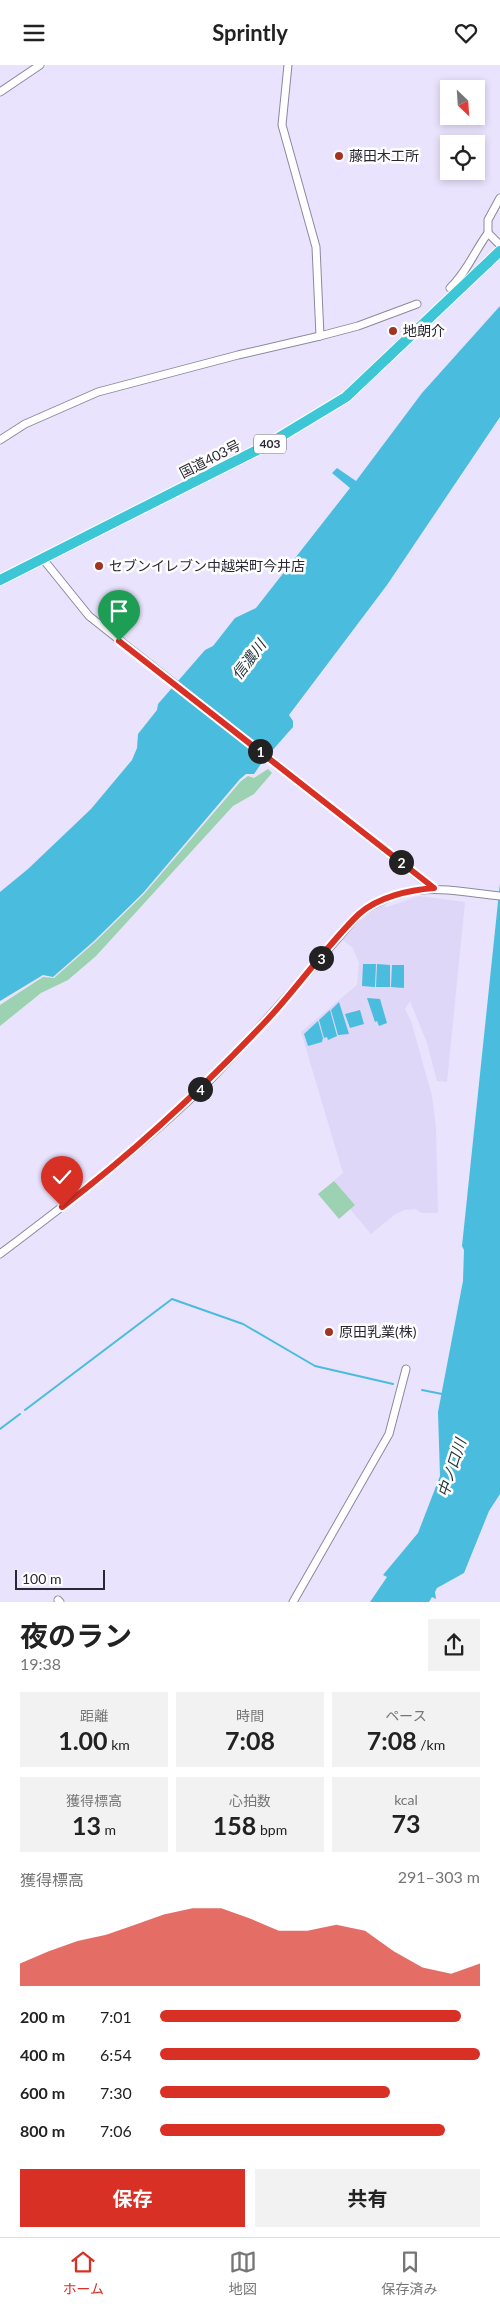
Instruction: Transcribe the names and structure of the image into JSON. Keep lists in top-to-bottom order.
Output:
{
  "streets": {
    "highway": ["403", "国道403号"]
  },
  "water": ["信濃川", "中ノ口川"],
  "places": [
    "藤田木工所",
    "地朗介",
    "セブンイレブン中越栄町今井店",
    "原田乳業(株)"
  ],
  "scale_bar": "100 m",
  "north": "bottom right",
  "page": {
    "header": "Sprintly",
    "pins": [
      "1",
      "2",
      "3",
      "4"
    ],
    "scale": "100 m",
    "heading": ["夜のラン", "19:38"],
    "stats": [
      ["距離", "1.00 km"],
      ["時間", "7:08"],
      ["ペース", "7:08 /km"],
      ["獲得標高", "13 m"],
      ["心拍数", "158 bpm"],
      ["kcal", "73"]
    ],
    "chart": ["獲得標高", "291–303 m"],
    "list": [
      {
        "name": "200 m",
        "note": "7:01"
      },
      {
        "name": "400 m",
        "note": "6:54"
      },
      {
        "name": "600 m",
        "note": "7:30"
      },
      {
        "name": "800 m",
        "note": "7:06"
      }
    ],
    "buttons": ["保存", "共有"],
    "tabs": ["ホーム", "地図", "保存済み"]
  }
}
